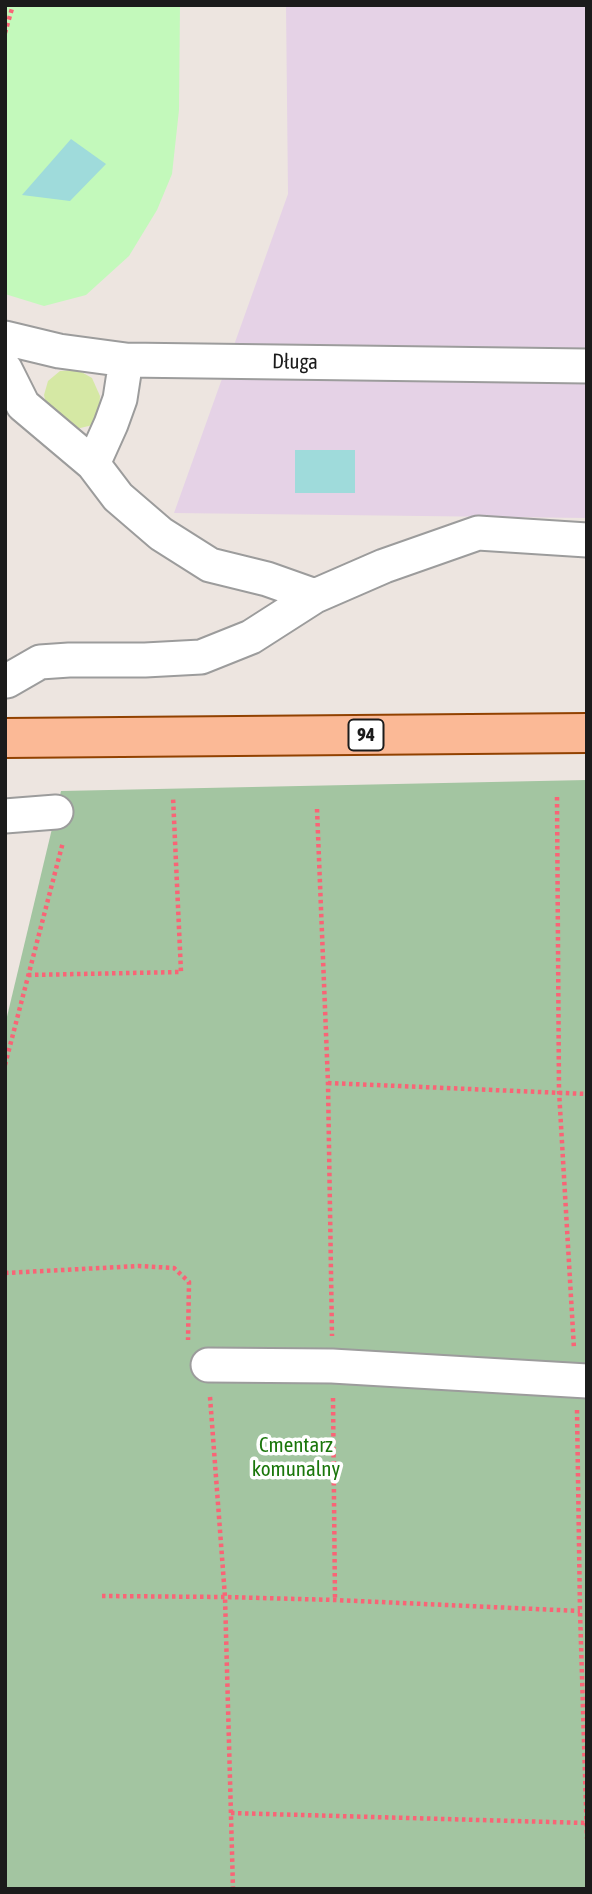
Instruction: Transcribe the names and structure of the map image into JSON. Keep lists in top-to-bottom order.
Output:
{
  "streets": {
    "main road": ["94"],
    "street": ["Długa"]
  },
  "parks": ["Cmentarz komunalny"]
}
